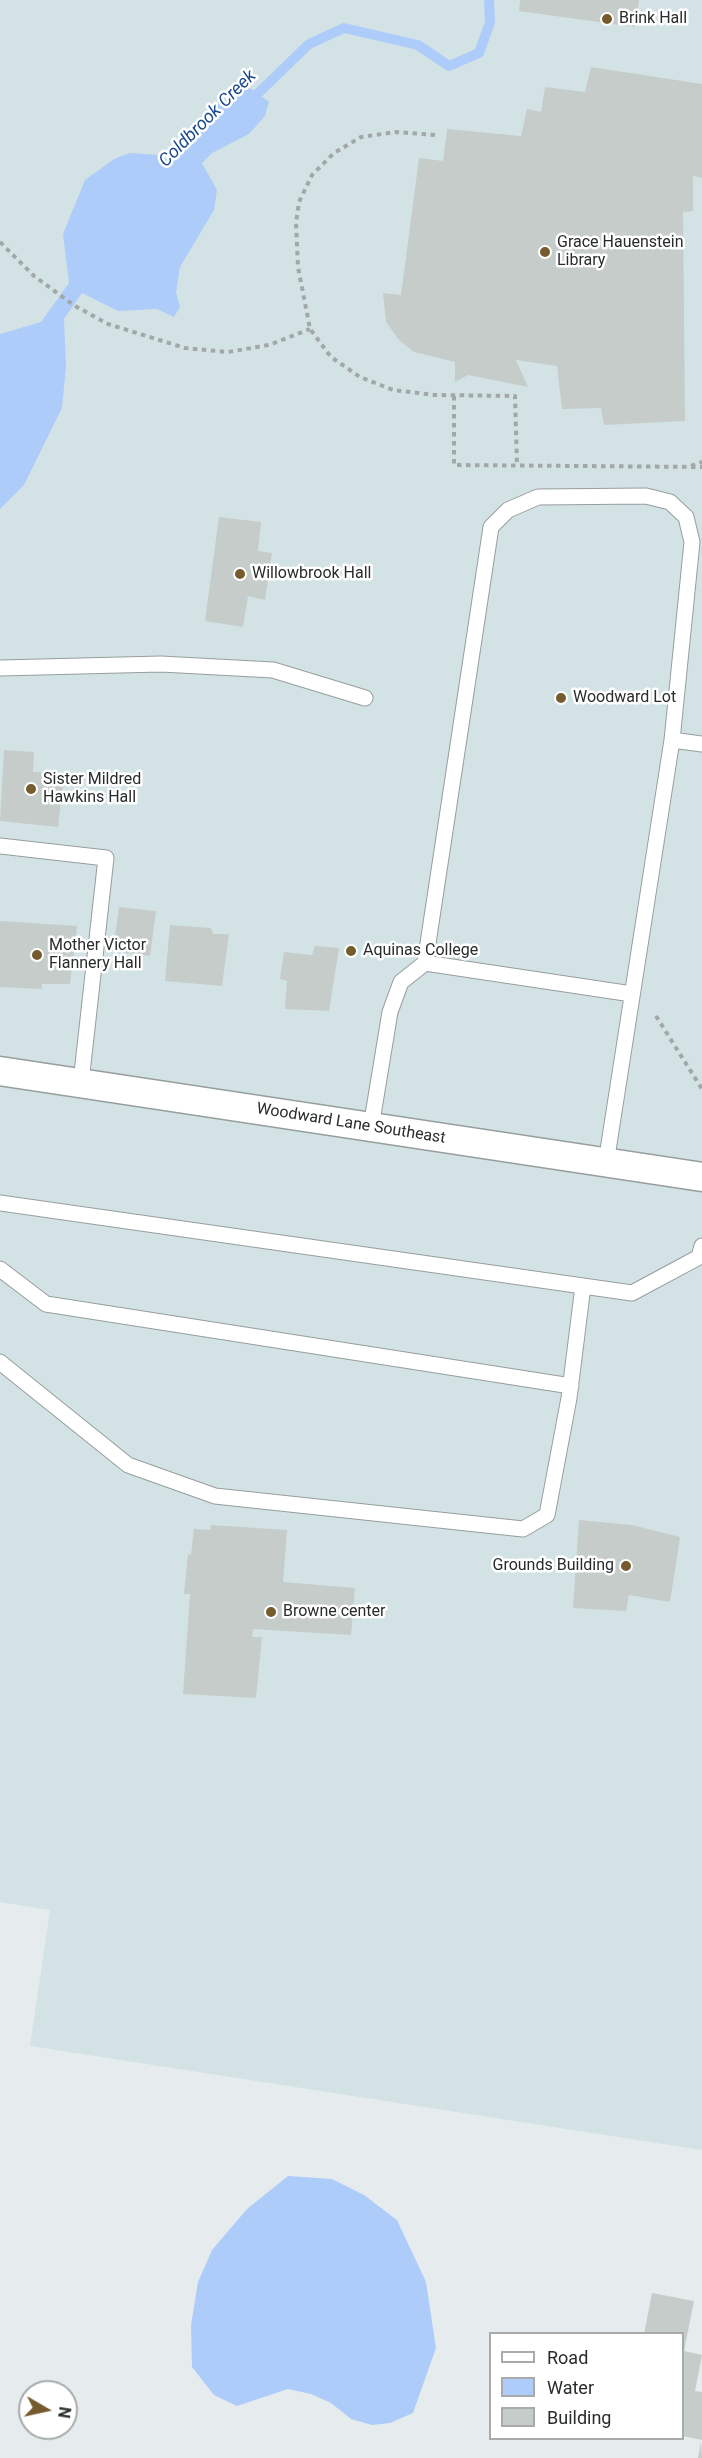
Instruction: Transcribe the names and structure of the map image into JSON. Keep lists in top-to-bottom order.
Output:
{
  "streets": {
    "street": ["Woodward Lane Southeast"]
  },
  "water": ["Coldbrook Creek"],
  "places": [
    "Brink Hall",
    "Grace Hauenstein Library",
    "Willowbrook Hall",
    "Woodward Lot",
    "Sister Mildred Hawkins Hall",
    "Aquinas College",
    "Mother Victor Flannery Hall",
    "Grounds Building",
    "Browne center"
  ],
  "legend": ["Road", "Water", "Building"],
  "north": "right"
}
